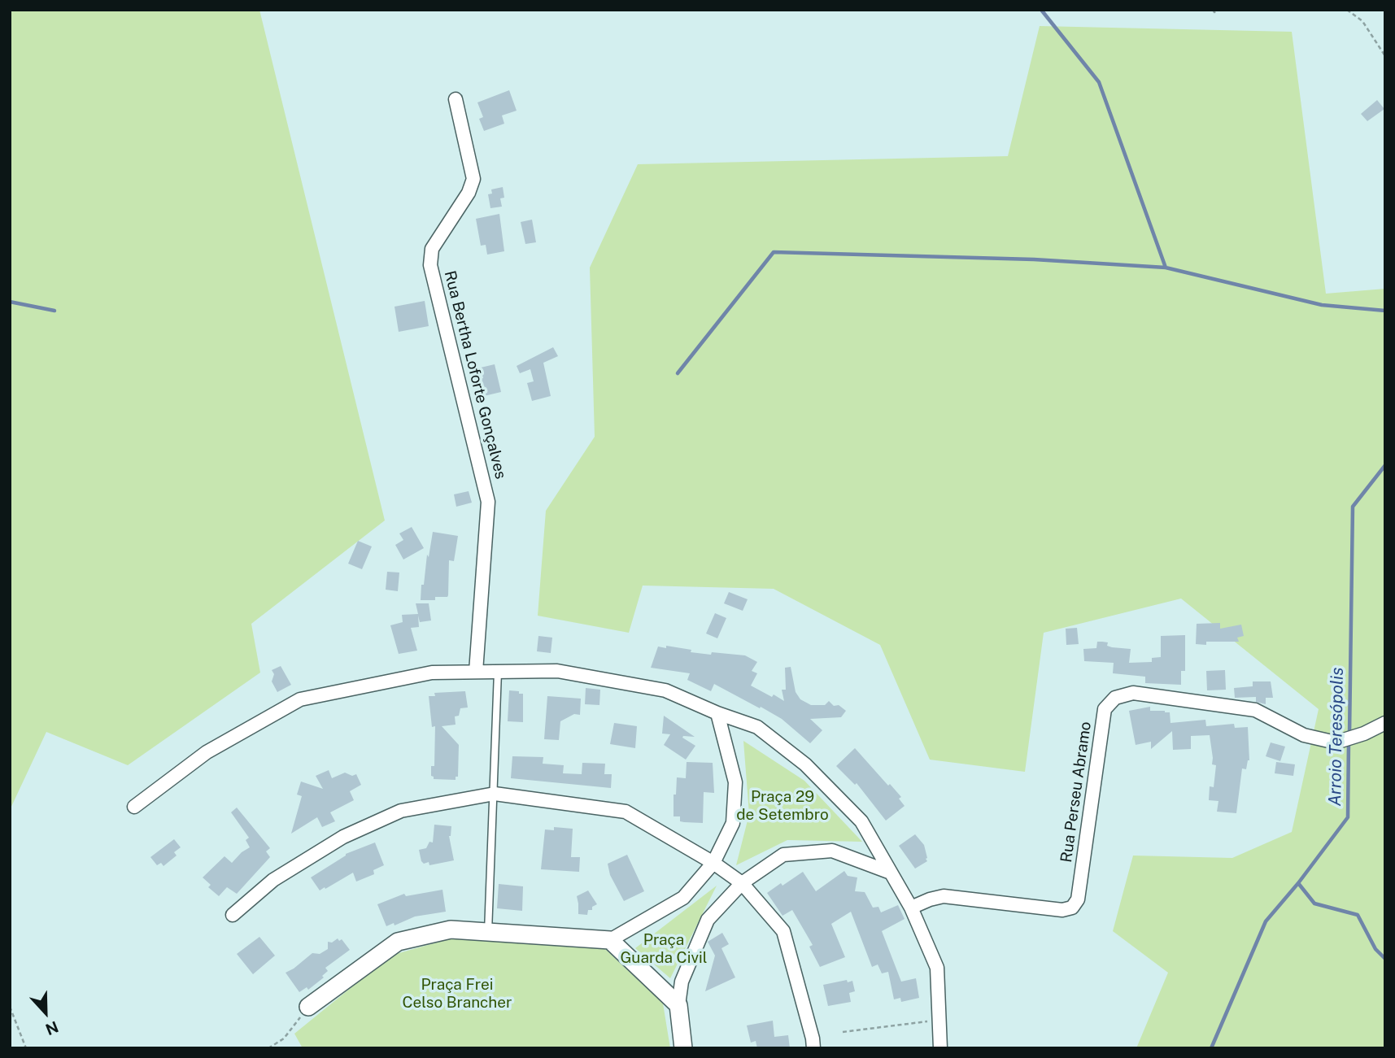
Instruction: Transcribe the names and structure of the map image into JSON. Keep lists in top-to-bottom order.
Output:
{
  "streets": {
    "street": ["Rua Bertha Loforte Gonçalves", "Rua Perseu Abramo"]
  },
  "water": ["Arroio Teresópolis"],
  "parks": ["Praça 29 de Setembro", "Praça Guarda Civil", "Praça Frei Celso Brancher"],
  "north": "bottom"
}
